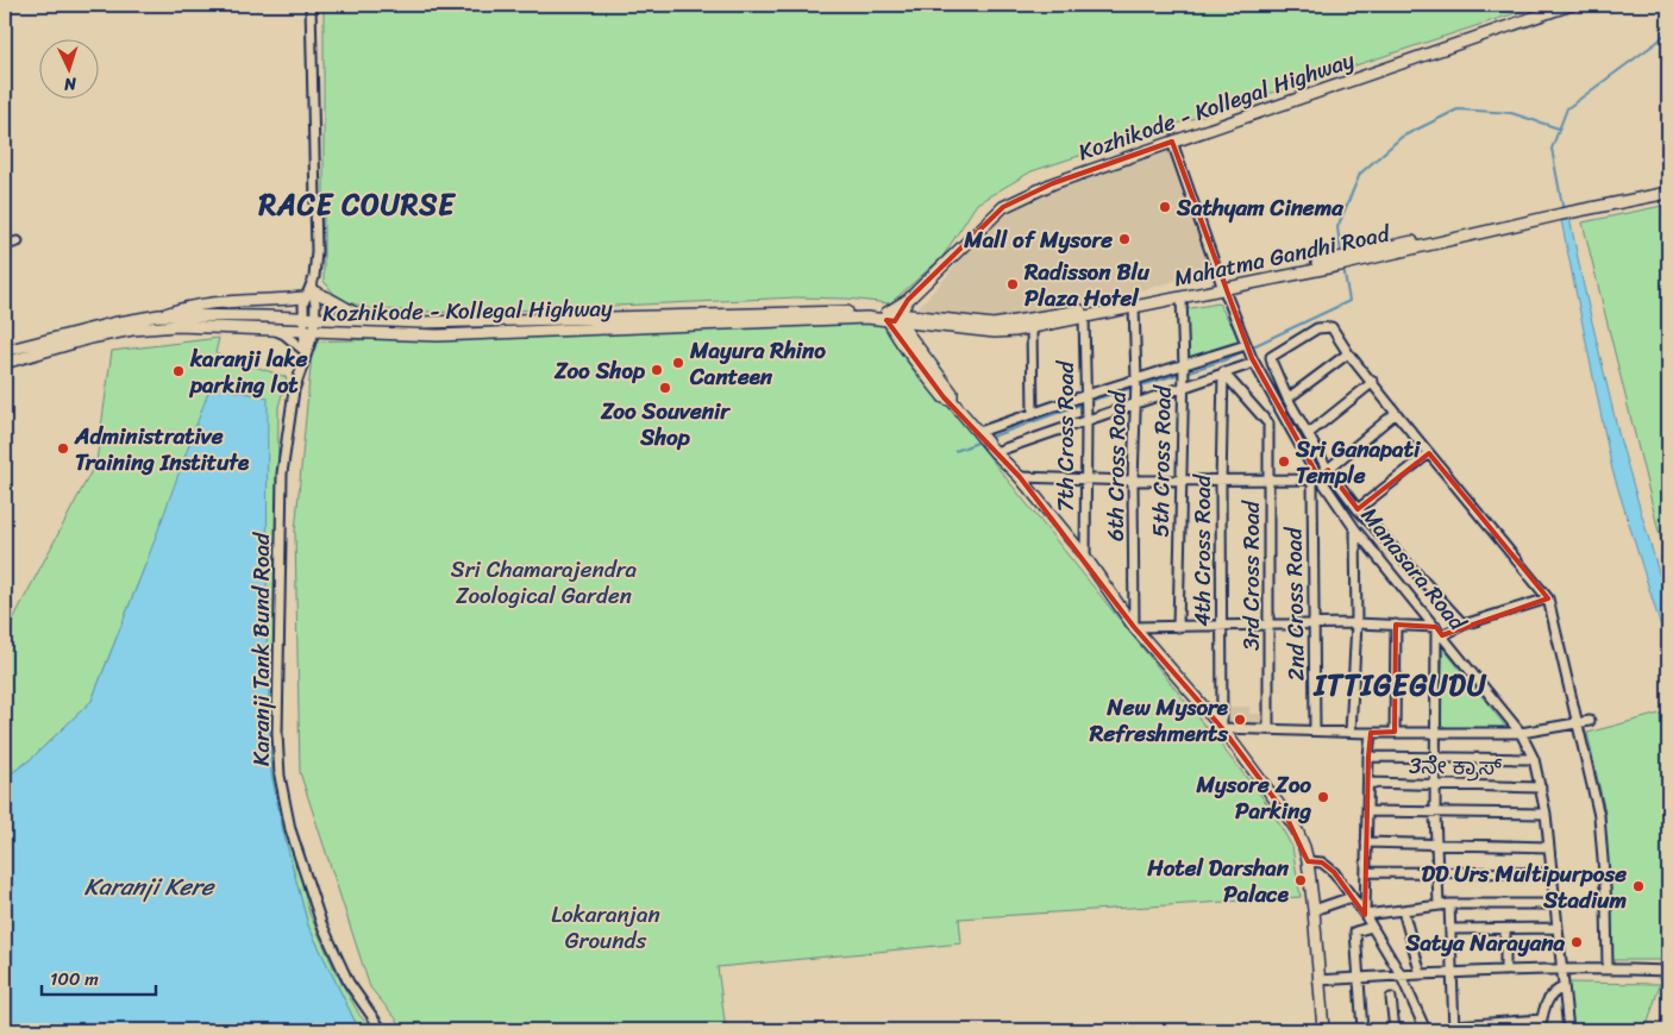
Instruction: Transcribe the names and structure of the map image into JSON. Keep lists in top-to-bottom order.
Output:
{
  "streets": {
    "main road": ["Kozhikode - Kollegal Highway", "Mahatma Gandhi Road"],
    "street": [
      "7th Cross Road",
      "5th Cross Road",
      "6th Cross Road",
      "4th Cross Road",
      "Manasara Road",
      "3rd Cross Road",
      "2nd Cross Road",
      "Karanji Tank Bund Road",
      "3ನೆೇ ಕ್ರಾಸ್"
    ]
  },
  "crossings": [
    ["Kozhikode - Kollegal Highway", "Mahatma Gandhi Road"],
    ["Kozhikode - Kollegal Highway", "Manasara Road"],
    ["Kozhikode - Kollegal Highway", "Karanji Tank Bund Road"],
    ["Mahatma Gandhi Road", "7th Cross Road"],
    ["Mahatma Gandhi Road", "5th Cross Road"],
    ["Mahatma Gandhi Road", "6th Cross Road"],
    ["Mahatma Gandhi Road", "Manasara Road"],
    ["4th Cross Road", "3rd Cross Road"],
    ["Manasara Road", "2nd Cross Road"],
    ["Manasara Road", "3ನೆೇ ಕ್ರಾಸ್"]
  ],
  "districts": ["RACE COURSE", "ITTIGEGUDU"],
  "water": ["Karanji Kere"],
  "parks": ["Sri Chamarajendra Zoological Garden", "Lokaranjan Grounds"],
  "places": [
    "Sathyam Cinema",
    "Mall of Mysore",
    "Radisson Blu Plaza Hotel",
    "Mayura Rhino Canteen",
    "Zoo Shop",
    "karanji lake parking lot",
    "Zoo Souvenir Shop",
    "Administrative Training Institute",
    "Sri Ganapati Temple",
    "New Mysore Refreshments",
    "Mysore Zoo Parking",
    "Hotel Darshan Palace",
    "DD Urs Multipurpose Stadium",
    "Satya Narayana"
  ],
  "scale_bar": "100 m",
  "north": "bottom"
}
